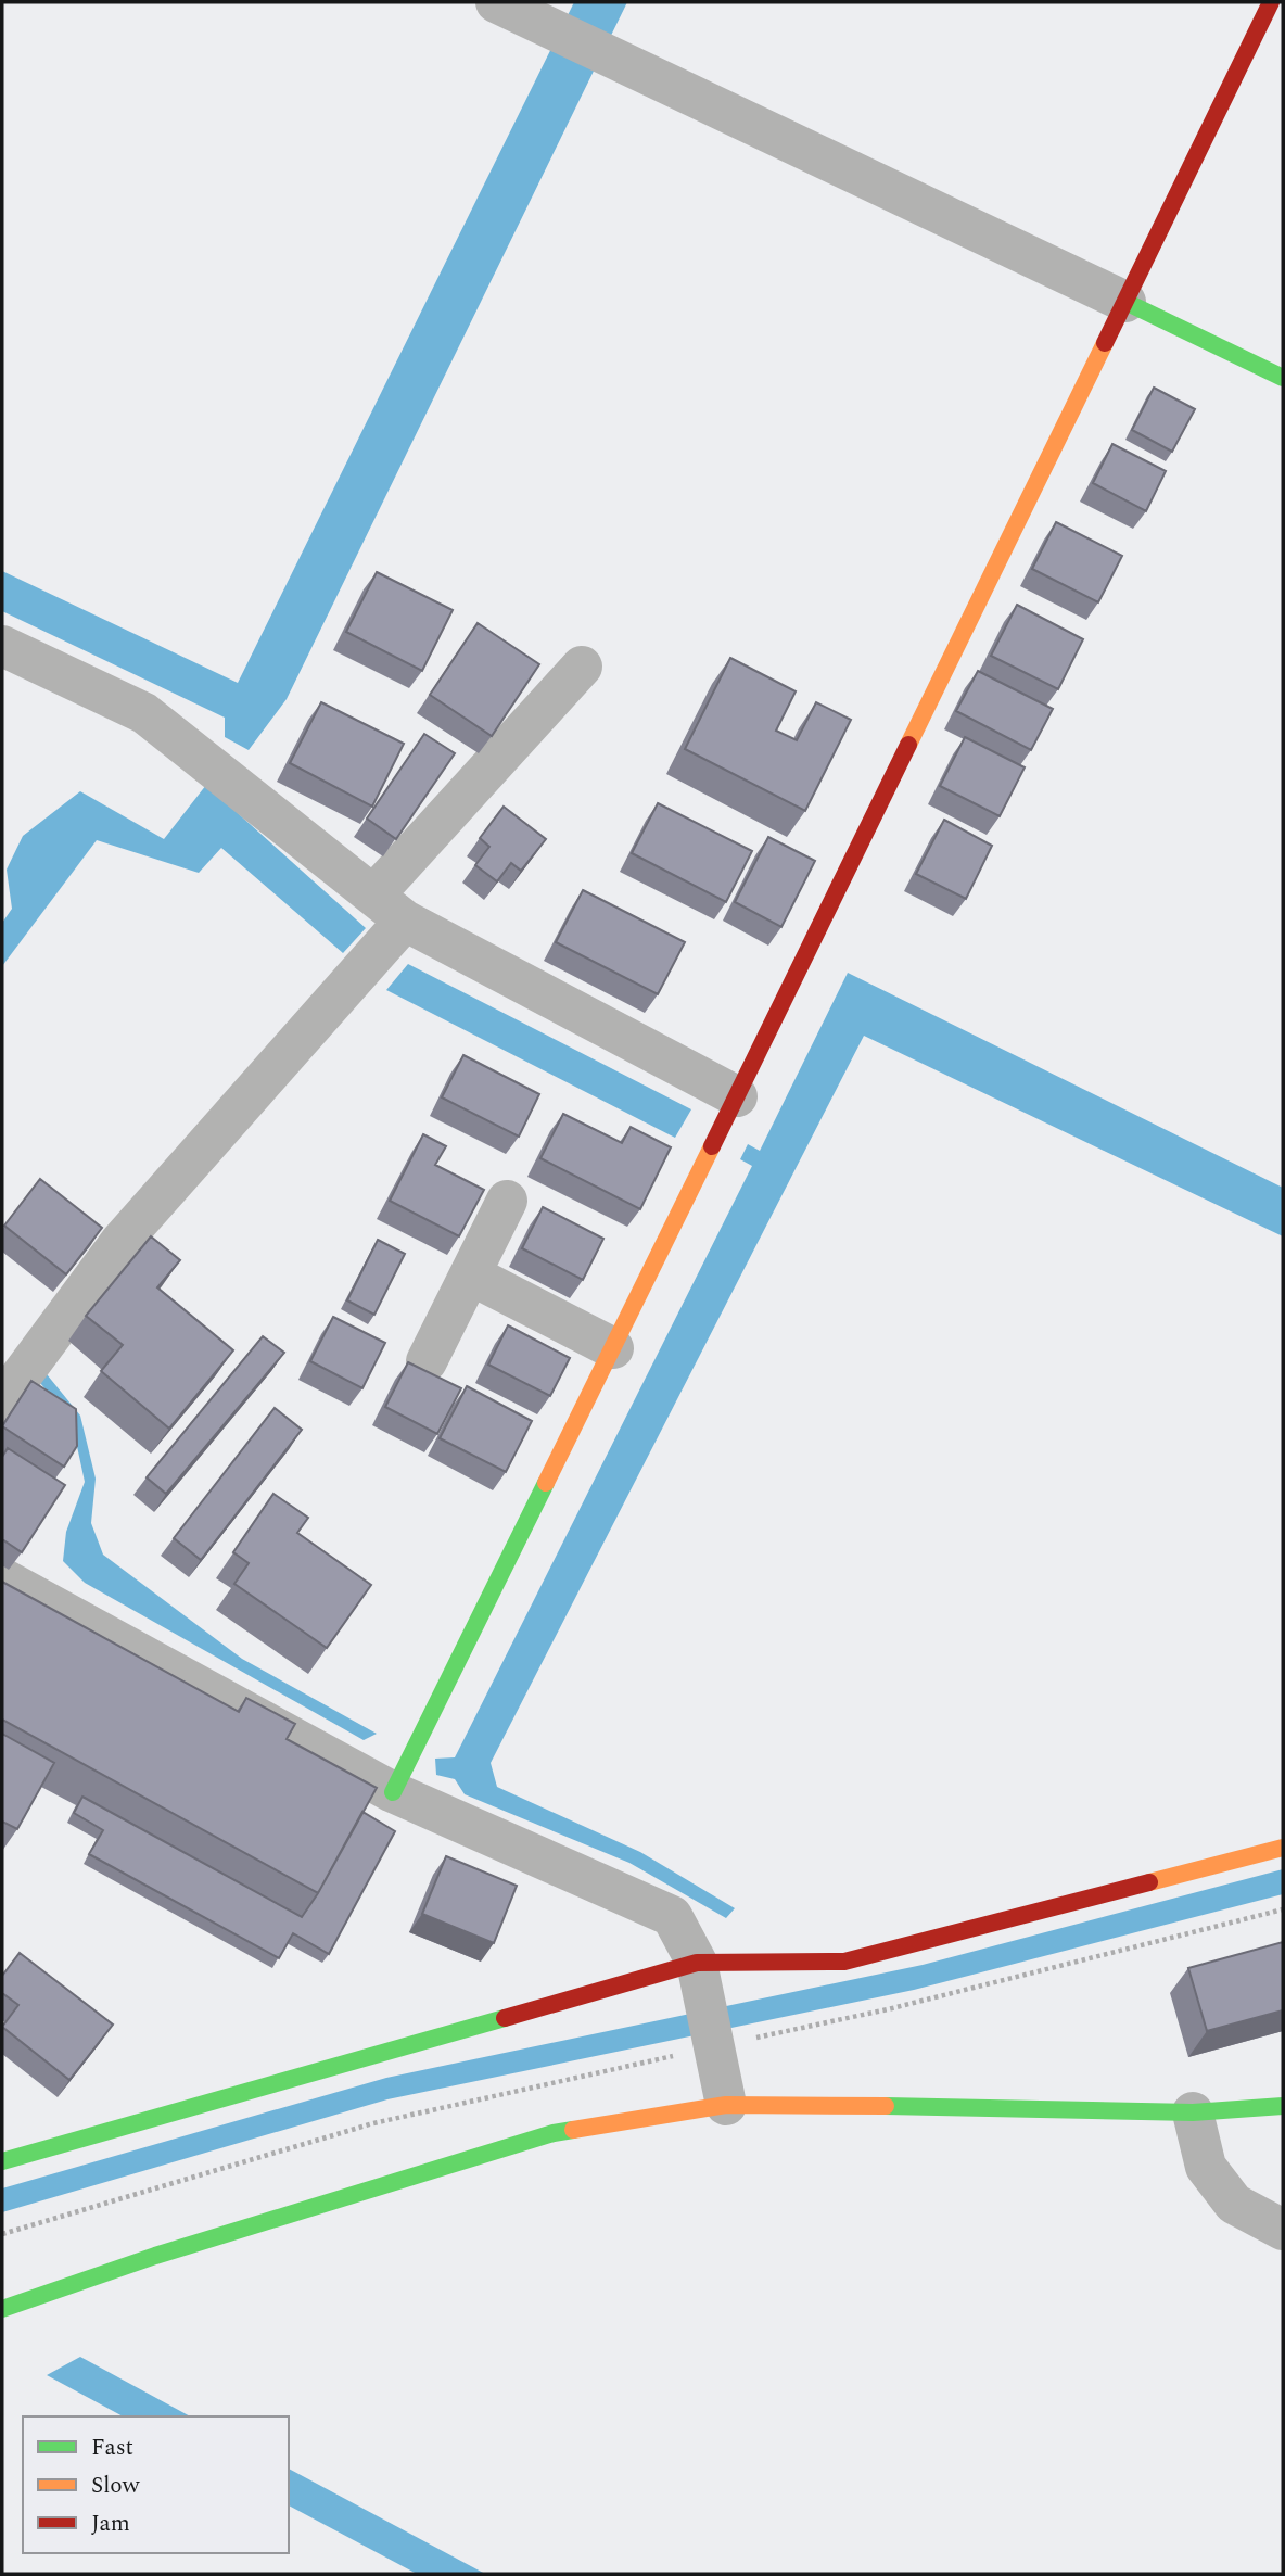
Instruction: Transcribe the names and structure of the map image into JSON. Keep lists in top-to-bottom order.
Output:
{
  "legend": ["Fast", "Slow", "Jam"]
}
